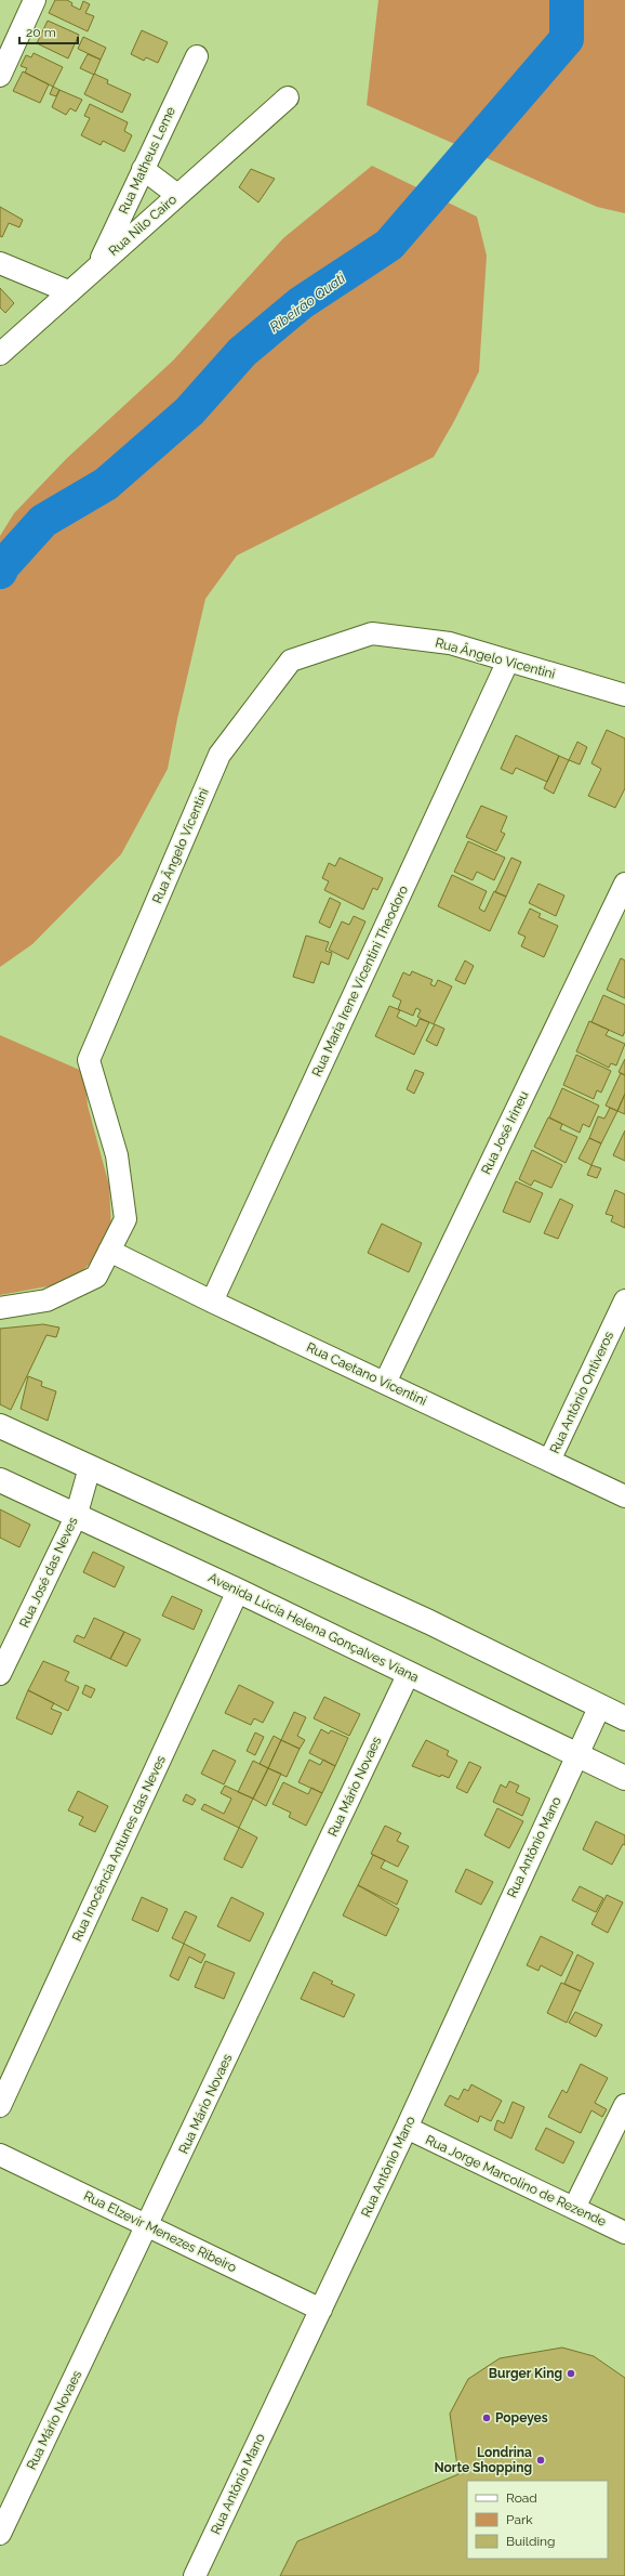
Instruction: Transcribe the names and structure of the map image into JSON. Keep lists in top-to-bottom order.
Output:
{
  "streets": {
    "street": [
      "Rua Matheus Leme",
      "Rua Nilo Cairo",
      "Rua Ângelo Vicentini",
      "Rua Maria Irene Vicentini Theodoro",
      "Rua José Irineu",
      "Rua Caetano Vicentini",
      "Rua Antônio Ontiveros",
      "Rua José das Neves",
      "Avenida Lúcia Helena Gonçalves Viana",
      "Rua Mário Novaes",
      "Rua Antônio Mano",
      "Rua Inocência Antunes das Neves",
      "Rua Jorge Marcolino de Rezende",
      "Rua Elzevir Menezes Ribeiro"
    ]
  },
  "crossings": [
    ["Rua Matheus Leme", "Rua Nilo Cairo"],
    ["Rua Ângelo Vicentini", "Rua Maria Irene Vicentini Theodoro"],
    ["Rua Ângelo Vicentini", "Rua Caetano Vicentini"],
    ["Rua Maria Irene Vicentini Theodoro", "Rua Caetano Vicentini"],
    ["Rua José Irineu", "Rua Caetano Vicentini"],
    ["Rua Caetano Vicentini", "Rua Antônio Ontiveros"],
    ["Rua José das Neves", "Avenida Lúcia Helena Gonçalves Viana"],
    ["Avenida Lúcia Helena Gonçalves Viana", "Rua Mário Novaes"],
    ["Avenida Lúcia Helena Gonçalves Viana", "Rua Antônio Mano"],
    ["Avenida Lúcia Helena Gonçalves Viana", "Rua Inocência Antunes das Neves"],
    ["Rua Mário Novaes", "Rua Elzevir Menezes Ribeiro"],
    ["Rua Antônio Mano", "Rua Jorge Marcolino de Rezende"],
    ["Rua Antônio Mano", "Rua Elzevir Menezes Ribeiro"]
  ],
  "water": ["Ribeirão Quati"],
  "places": ["Burger King", "Popeyes", "Londrina Norte Shopping"],
  "legend": ["Road", "Park", "Building"],
  "scale_bar": "20 m"
}
